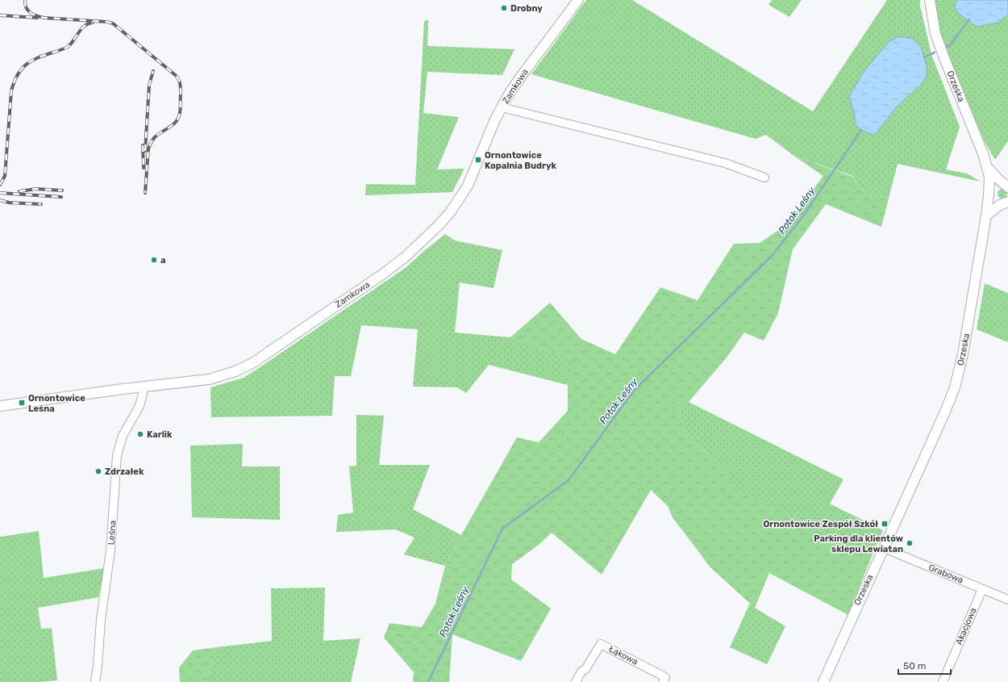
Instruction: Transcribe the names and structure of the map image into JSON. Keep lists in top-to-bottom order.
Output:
{
  "streets": {
    "street": [
      "Zamkowa",
      "Orzeska",
      "Leśna",
      "Grabowa",
      "Akacjowa",
      "Łąkowa"
    ]
  },
  "crossings": [
    ["Zamkowa", "Leśna"],
    ["Orzeska", "Grabowa"],
    ["Grabowa", "Akacjowa"]
  ],
  "water": ["Potok Leśny"],
  "places": {
    "other": [
      "Drobny",
      "a",
      "Karlik",
      "Zdrzałek",
      "Parking dla klientów sklepu Lewiatan"
    ],
    "transit": ["Ornontowice Kopalnia Budryk", "Ornontowice Leśna", "Ornontowice Zespół Szkół"]
  },
  "scale_bar": "50 m"
}
